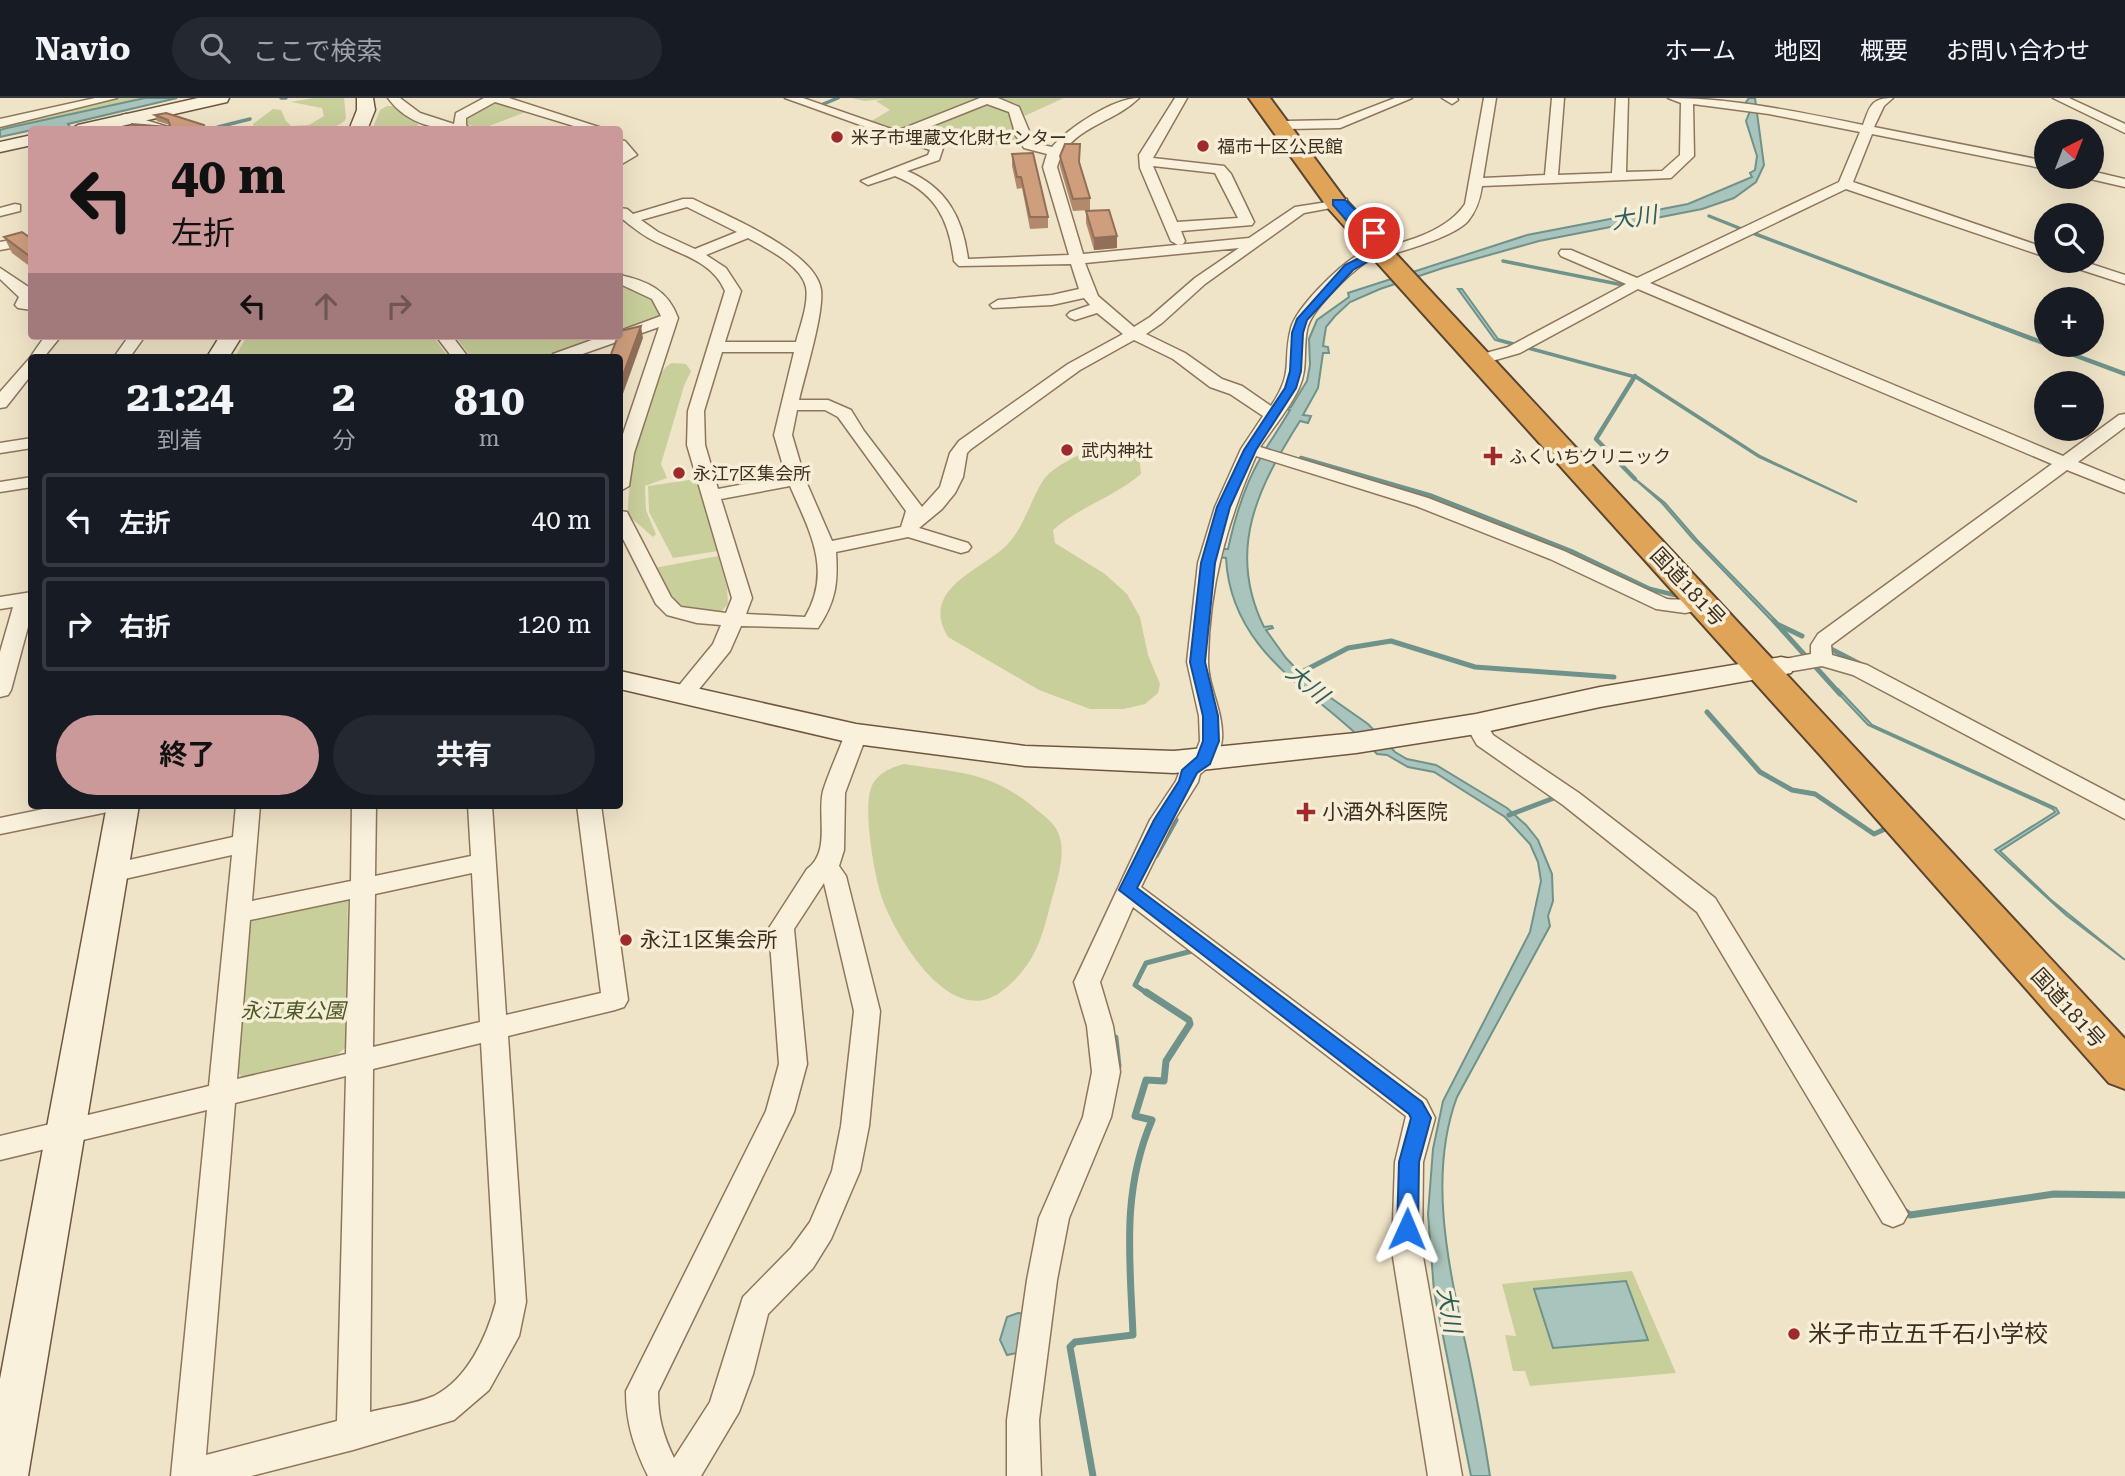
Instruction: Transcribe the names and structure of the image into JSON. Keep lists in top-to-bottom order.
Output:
{
  "streets": {
    "highway": ["国道181号"]
  },
  "water": ["大川"],
  "parks": ["永江東公園"],
  "places": {
    "other": [
      "米子市埋蔵文化財センター",
      "福市十区公民館",
      "武内神社",
      "永江7区集会所",
      "永江1区集会所",
      "米子市立五千石小学校"
    ],
    "health": ["ふくいちクリニック", "小酒外科医院"]
  },
  "north": "top right",
  "page": {
    "header": "Navio",
    "search": "ここで検索",
    "nav": [
      "ホーム",
      "地図",
      "概要",
      "お問い合わせ"
    ],
    "map_buttons": ["+", "−"],
    "turn": ["40 m", "左折"],
    "eta": [
      "21:24",
      "到着",
      "2",
      "分",
      "810",
      "m"
    ],
    "list": [
      {
        "name": "左折",
        "value": "40 m"
      },
      {
        "name": "右折",
        "value": "120 m"
      }
    ],
    "buttons": ["終了", "共有"]
  }
}
